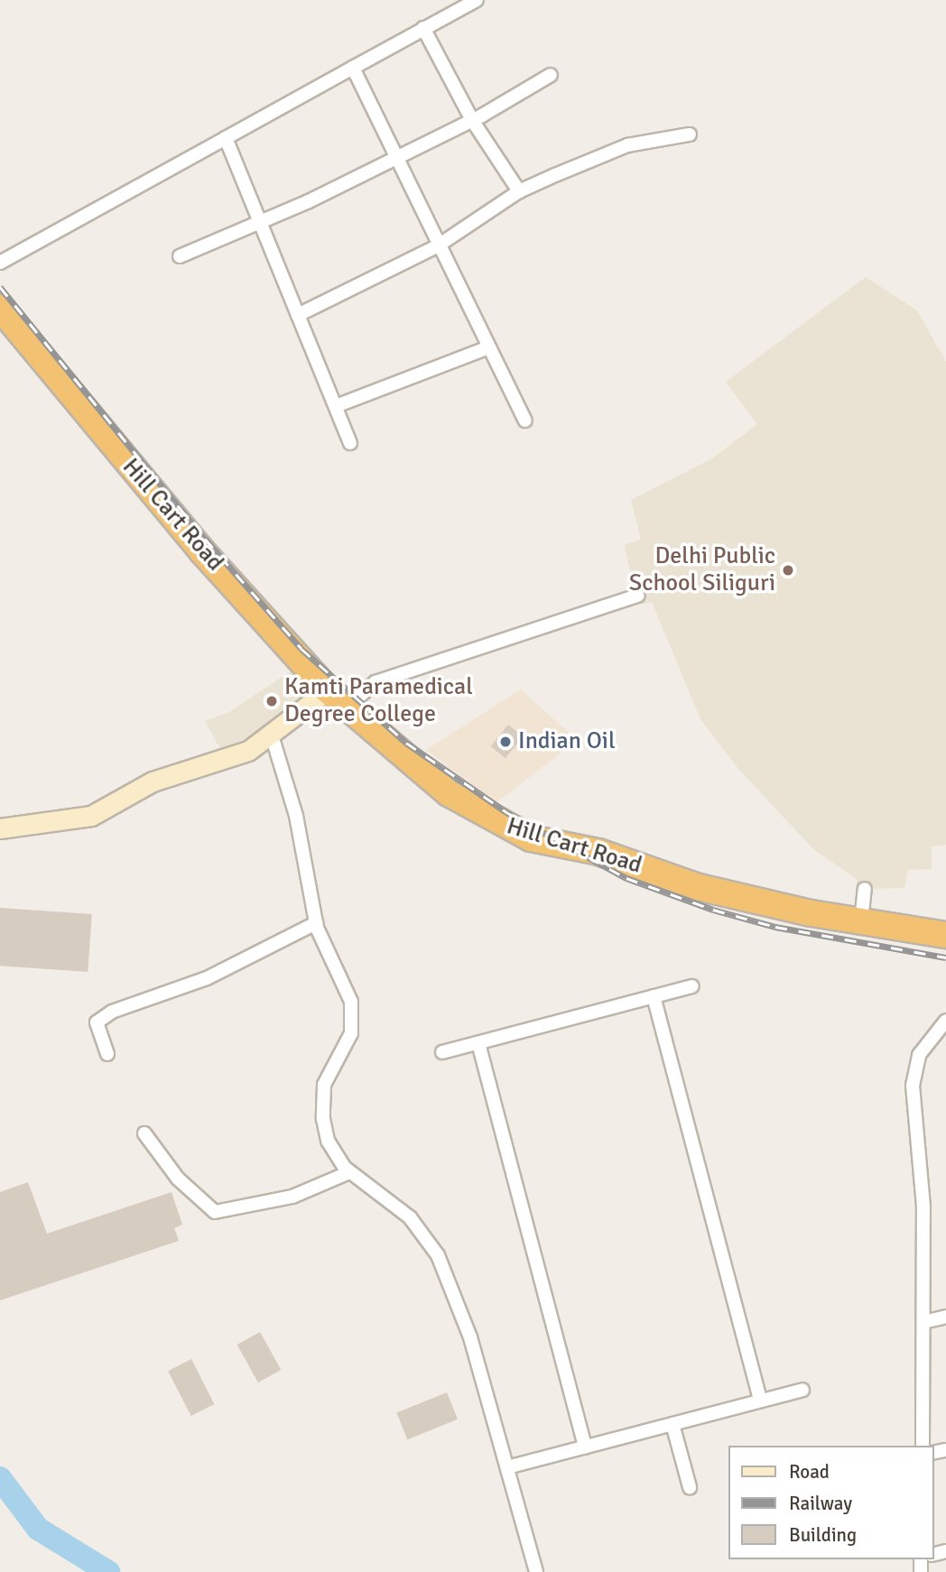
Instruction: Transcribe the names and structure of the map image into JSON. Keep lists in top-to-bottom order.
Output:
{
  "streets": {
    "highway": ["Hill Cart Road"]
  },
  "places": ["Delhi Public School Siliguri", "Kamti Paramedical Degree College", "Indian Oil"],
  "legend": ["Road", "Railway", "Building"]
}
